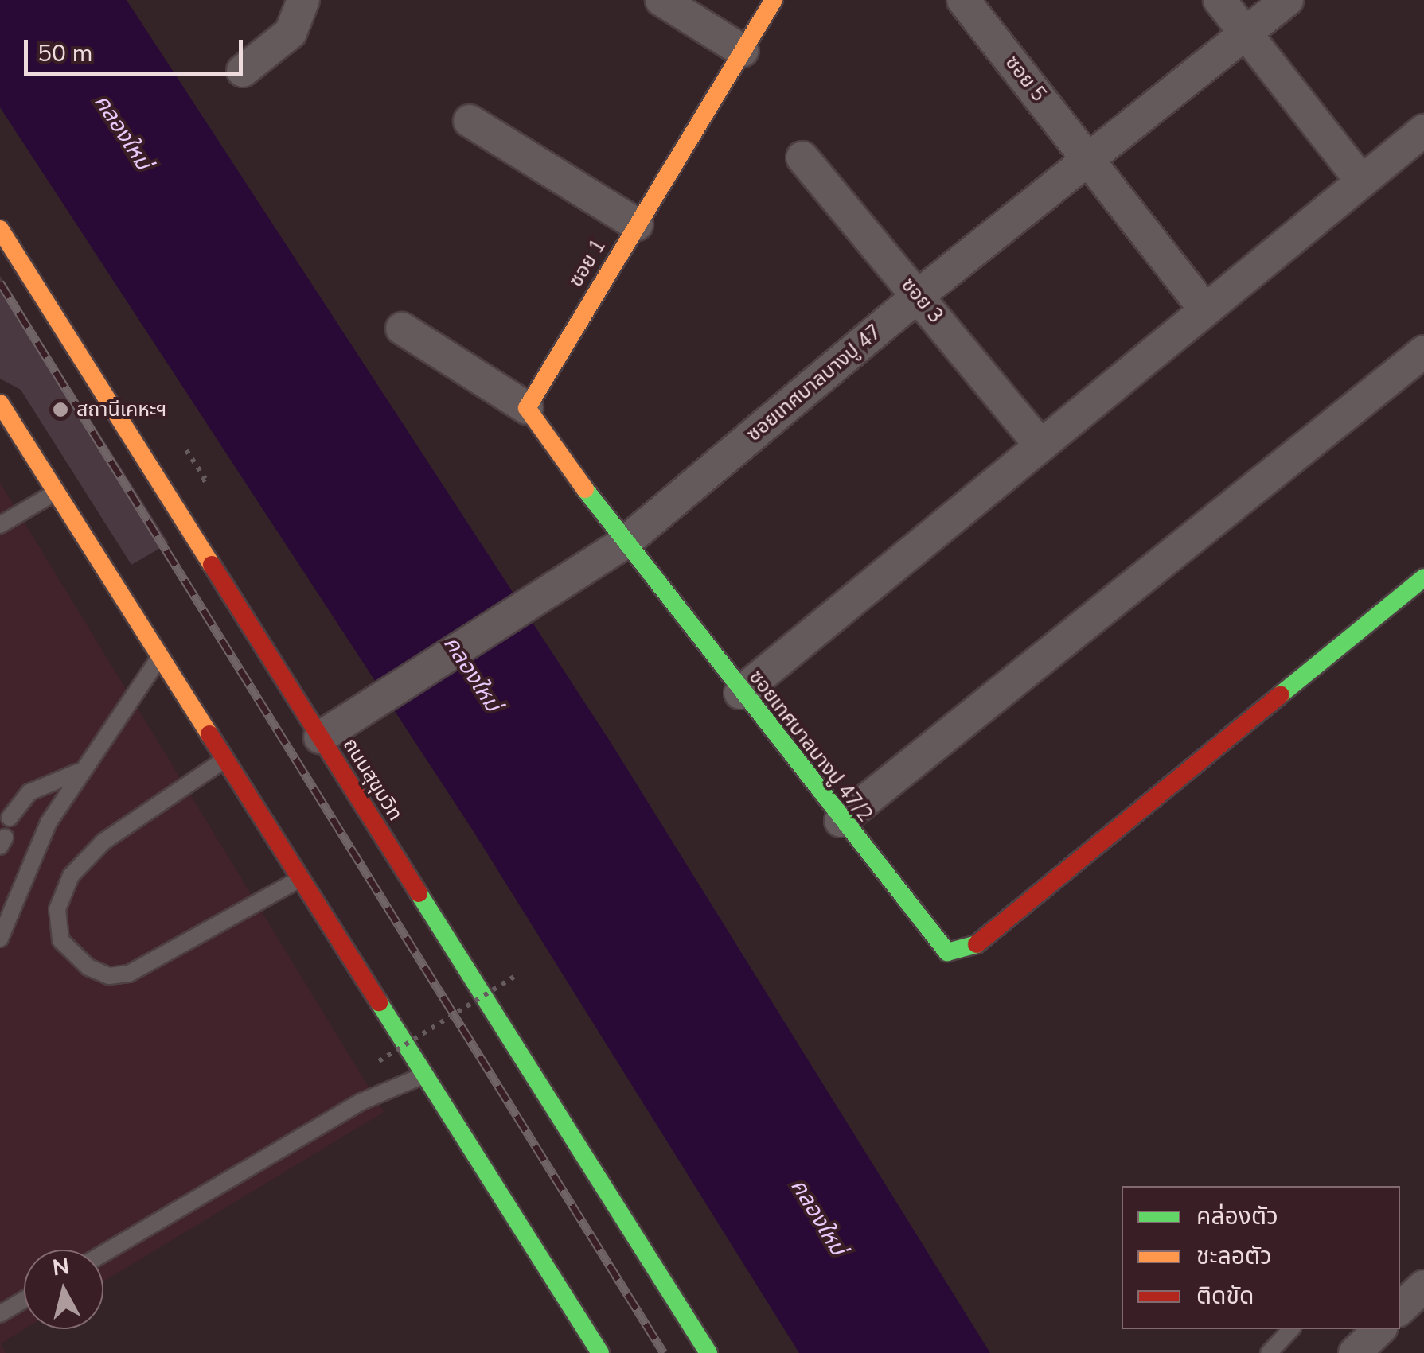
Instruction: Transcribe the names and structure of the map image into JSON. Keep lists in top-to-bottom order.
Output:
{
  "streets": {
    "main road": ["ซอย 1", "ซอยเทศบาลบางปู 47/2", "ถนนสุขุมวิท"],
    "street": ["ซอย 5", "ซอย 3", "ซอยเทศบาลบางปู 47"]
  },
  "crossings": [
    ["ซอย 5", "ซอยเทศบาลบางปู 47"],
    ["ซอย 3", "ซอยเทศบาลบางปู 47"],
    ["ซอยเทศบาลบางปู 47", "ซอยเทศบาลบางปู 47/2"],
    ["ซอยเทศบาลบางปู 47", "ถนนสุขุมวิท"]
  ],
  "water": ["คลองใหม่"],
  "places": ["สถานีเคหะฯ"],
  "legend": ["คล่องตัว", "ชะลอตัว", "ติดขัด"],
  "scale_bar": "50 m",
  "north": "top"
}
